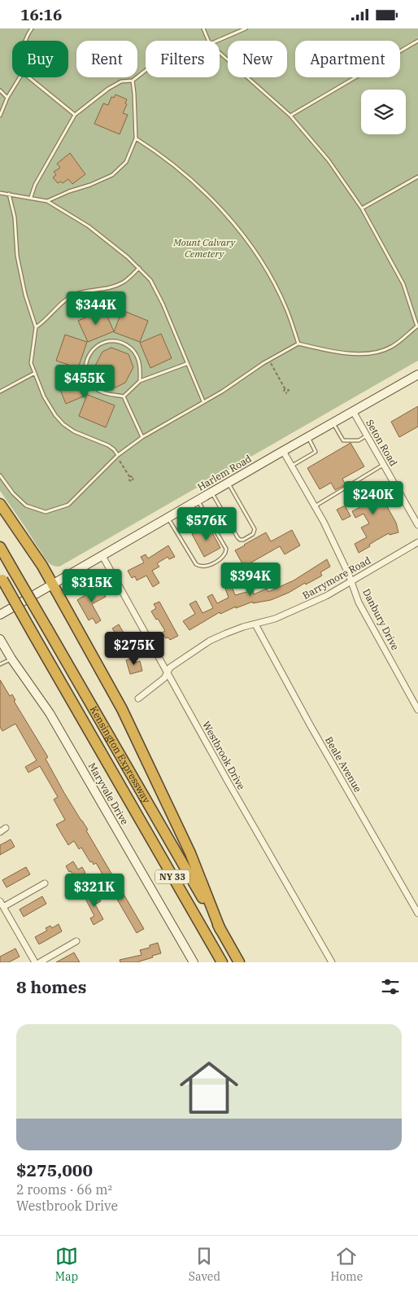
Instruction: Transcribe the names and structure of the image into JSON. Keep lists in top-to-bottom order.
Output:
{
  "streets": {
    "highway": ["Kensington Expressway", "NY 33"],
    "main road": ["Harlem Road", "Maryvale Drive"],
    "street": [
      "Seton Road",
      "Barrymore Road",
      "Danbury Drive",
      "Westbrook Drive",
      "Beale Avenue"
    ]
  },
  "crossings": [
    ["Seton Road", "Harlem Road"],
    ["Harlem Road", "Danbury Drive"],
    ["Harlem Road", "Westbrook Drive"],
    ["Barrymore Road", "Danbury Drive"],
    ["Barrymore Road", "Westbrook Drive"],
    ["Barrymore Road", "Beale Avenue"]
  ],
  "parks": ["Mount Calvary Cemetery"],
  "page": {
    "status": "16:16",
    "chip": [
      "Buy",
      "Rent",
      "Filters",
      "New",
      "Apartment"
    ],
    "price": [
      "$344K",
      "$455K",
      "$240K",
      "$576K",
      "$394K",
      "$315K",
      "$275K",
      "$321K"
    ],
    "heading": "8 homes",
    "list": [
      {
        "name": "$275,000",
        "note": "2 rooms · 66 m² · Westbrook Drive"
      }
    ],
    "tabs": ["Map", "Saved", "Home"]
  }
}
